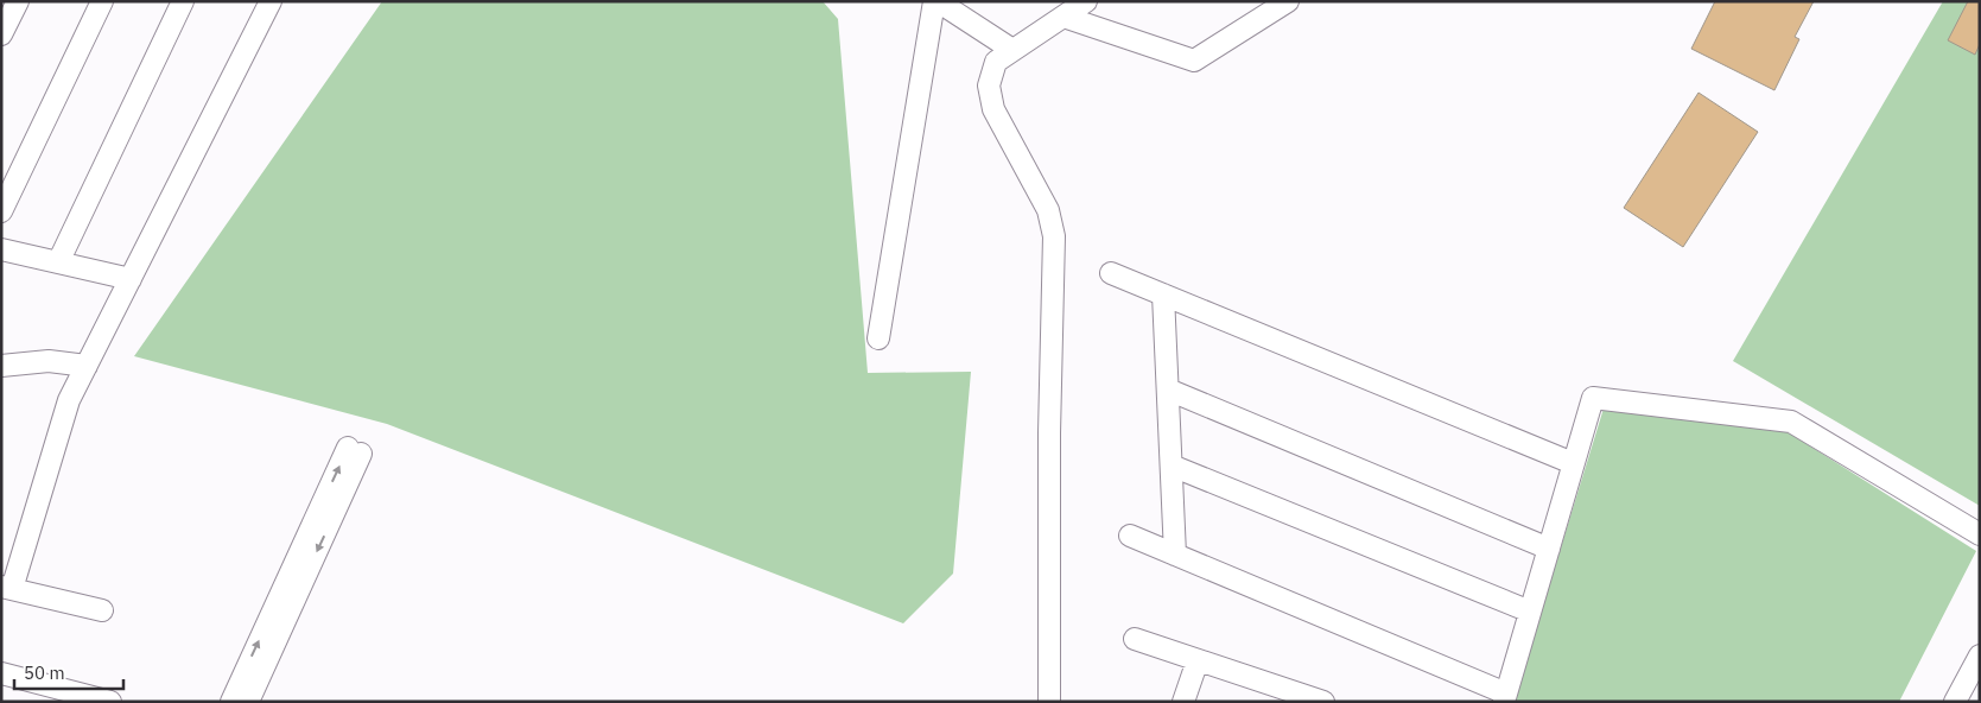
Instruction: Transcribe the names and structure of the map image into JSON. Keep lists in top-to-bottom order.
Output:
{
  "scale_bar": "50 m"
}
